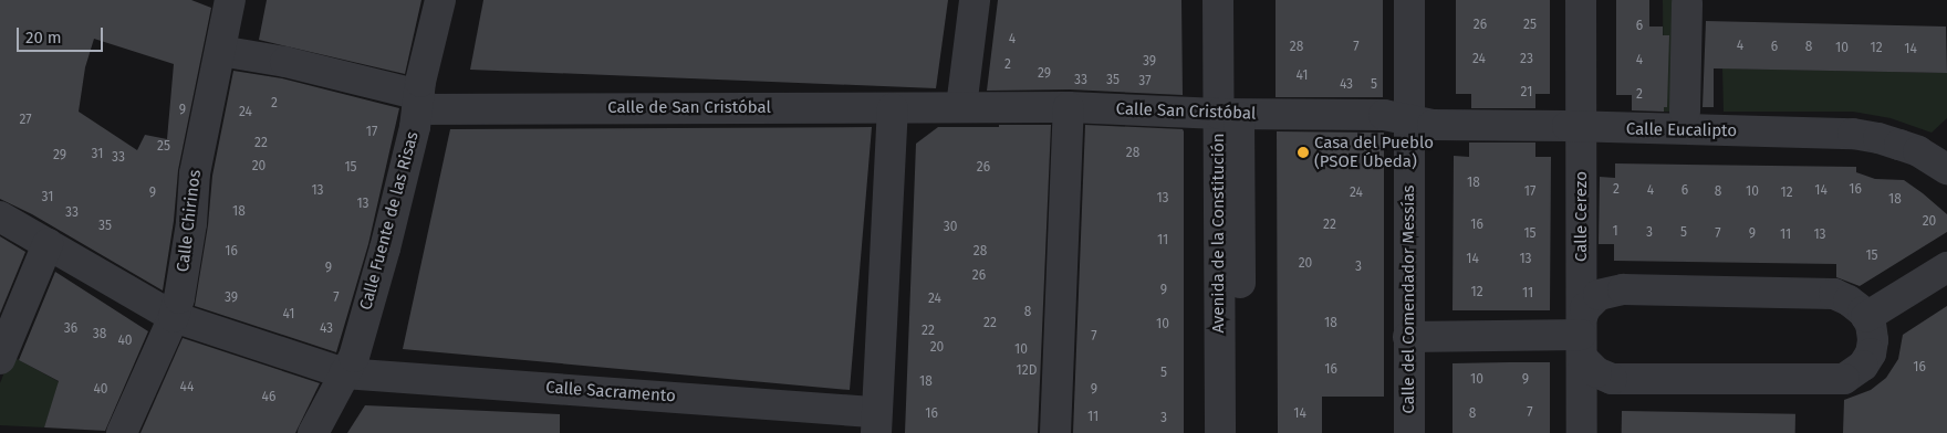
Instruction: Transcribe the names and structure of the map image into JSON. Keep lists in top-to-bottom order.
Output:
{
  "streets": {
    "street": [
      "Calle de San Cristóbal",
      "Calle San Cristóbal",
      "Calle Eucalipto",
      "Calle Cerezo",
      "Calle Chirinos",
      "Calle Fuente de las Risas",
      "Avenida de la Constitución",
      "Calle del Comendador Messías",
      "Calle Sacramento"
    ]
  },
  "crossings": [
    ["Calle de San Cristóbal", "Calle San Cristóbal"],
    ["Calle de San Cristóbal", "Calle Chirinos"],
    ["Calle de San Cristóbal", "Calle Fuente de las Risas"],
    ["Calle San Cristóbal", "Calle Eucalipto"],
    ["Calle San Cristóbal", "Avenida de la Constitución"],
    ["Calle San Cristóbal", "Calle del Comendador Messías"],
    ["Calle Eucalipto", "Calle Cerezo"],
    ["Calle Eucalipto", "Calle del Comendador Messías"],
    ["Calle Chirinos", "Calle Sacramento"],
    ["Calle Fuente de las Risas", "Calle Sacramento"]
  ],
  "places": ["Casa del Pueblo (PSOE Úbeda)"],
  "house_numbers": [
    "26",
    "25",
    "6",
    "4",
    "4",
    "28",
    "7",
    "6",
    "8",
    "10",
    "12",
    "14",
    "24",
    "23",
    "4",
    "39",
    "2",
    "29",
    "41",
    "33",
    "35",
    "37",
    "43",
    "5",
    "21",
    "2",
    "2",
    "9",
    "24",
    "27",
    "17",
    "22",
    "25",
    "28",
    "31",
    "29",
    "33",
    "20",
    "15",
    "26",
    "18",
    "2",
    "16",
    "13",
    "4",
    "6",
    "14",
    "17",
    "8",
    "10",
    "9",
    "24",
    "12",
    "31",
    "13",
    "18",
    "13",
    "18",
    "33",
    "20",
    "22",
    "16",
    "35",
    "30",
    "1",
    "3",
    "5",
    "15",
    "7",
    "9",
    "11",
    "13",
    "11",
    "16",
    "28",
    "15",
    "14",
    "13",
    "20",
    "3",
    "9",
    "26",
    "9",
    "12",
    "11",
    "39",
    "7",
    "24",
    "8",
    "41",
    "22",
    "18",
    "10",
    "36",
    "43",
    "22",
    "38",
    "7",
    "40",
    "20",
    "10",
    "16",
    "16",
    "12D",
    "5",
    "10",
    "9",
    "18",
    "44",
    "40",
    "9",
    "46",
    "7",
    "16",
    "14",
    "8",
    "11",
    "3"
  ],
  "scale_bar": "20 m"
}
